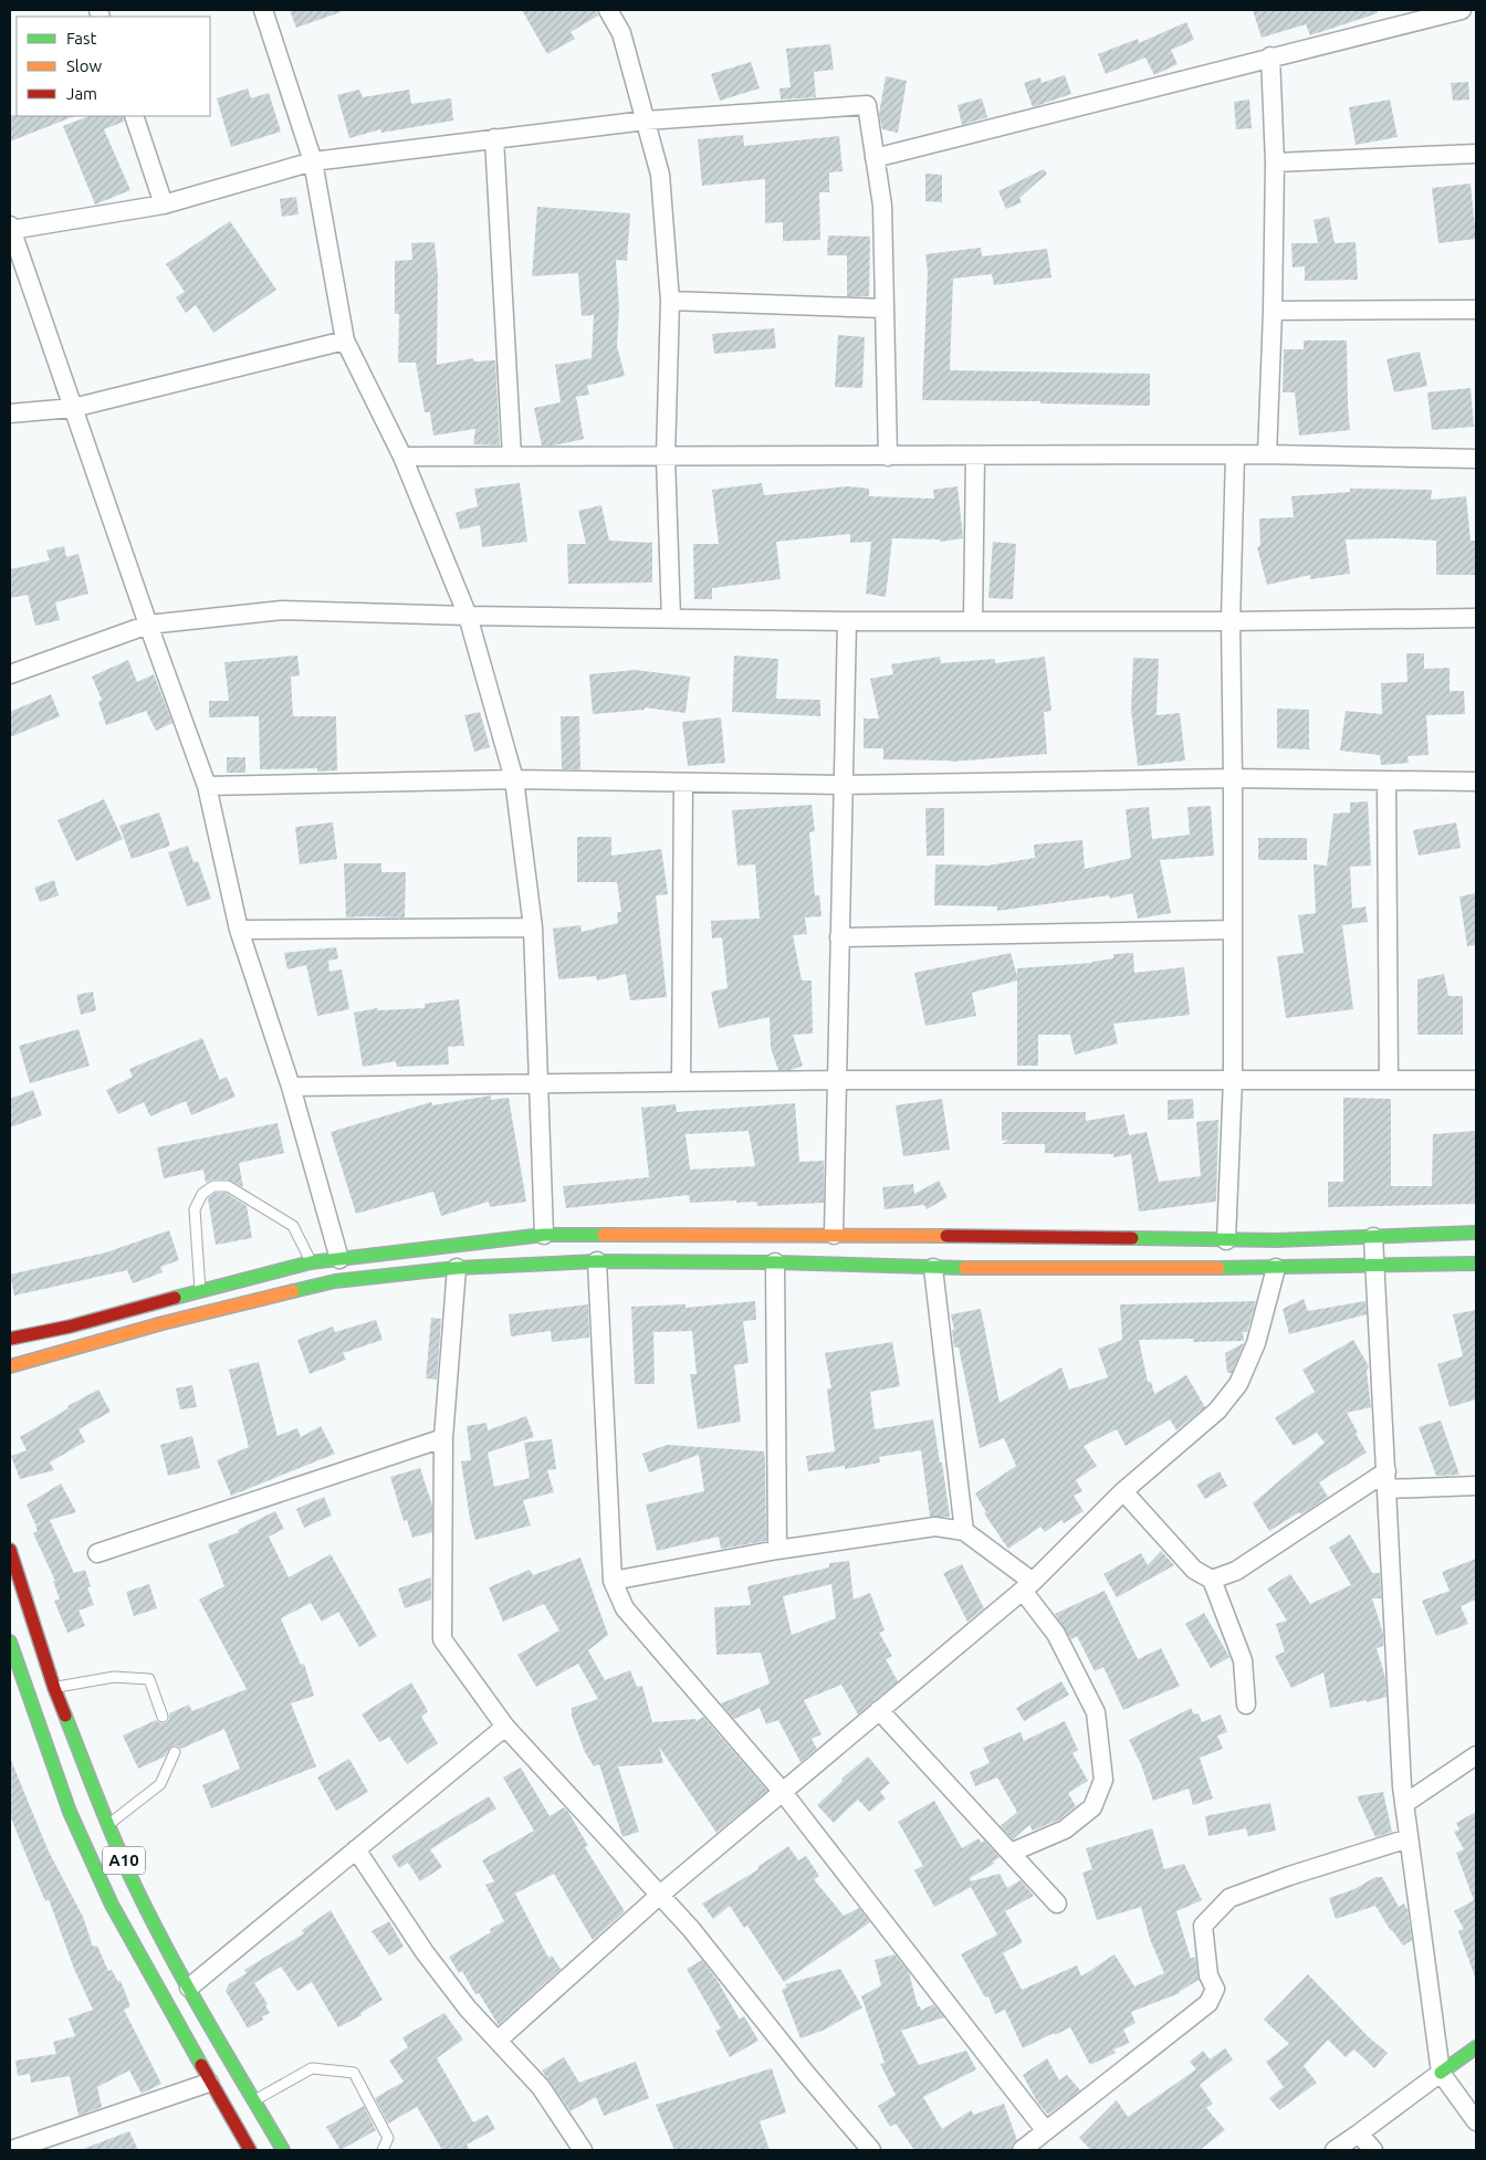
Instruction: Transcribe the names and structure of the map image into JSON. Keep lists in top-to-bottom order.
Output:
{
  "streets": {
    "main road": ["A10"]
  },
  "legend": ["Fast", "Slow", "Jam"]
}
